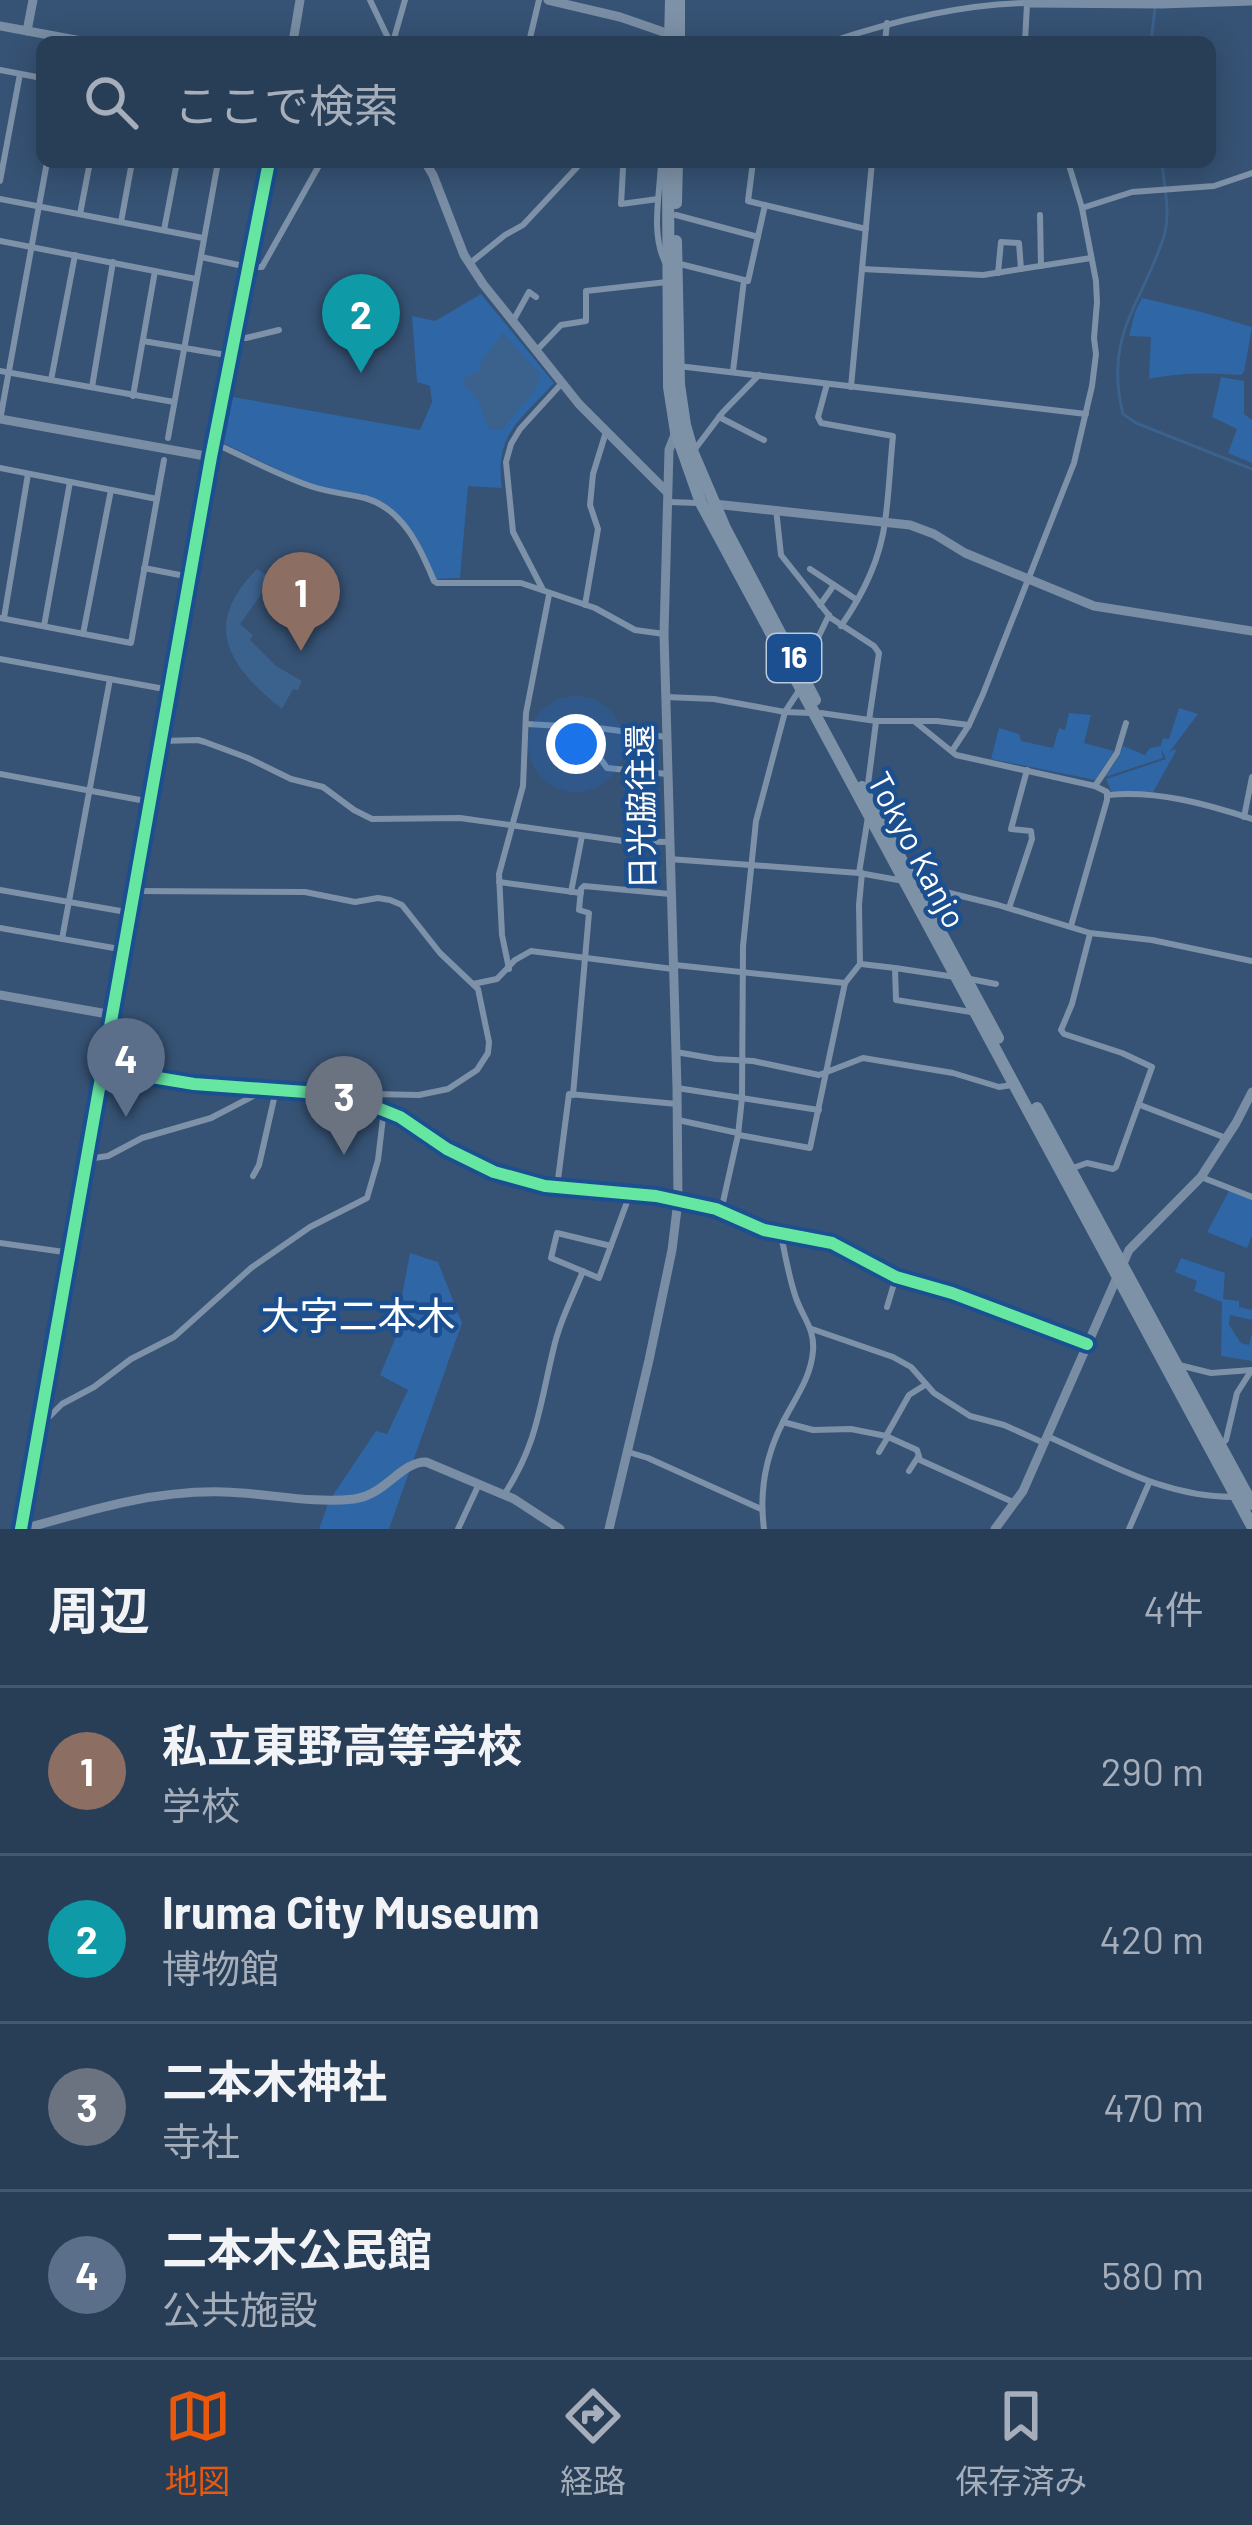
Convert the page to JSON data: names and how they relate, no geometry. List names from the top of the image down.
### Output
{
  "streets": {
    "highway": ["16", "Tokyo Kanjo"],
    "street": ["日光脇往還"]
  },
  "crossings": [
    ["日光脇往還", "Tokyo Kanjo"]
  ],
  "districts": ["大字二本木"],
  "page": {
    "search": "ここで検索",
    "pins": [
      "2",
      "1",
      "4",
      "3"
    ],
    "heading": ["周辺", "4件"],
    "list": [
      {
        "mark": "1",
        "name": "私立東野高等学校",
        "note": "学校",
        "value": "290 m"
      },
      {
        "mark": "2",
        "name": "Iruma City Museum",
        "note": "博物館",
        "value": "420 m"
      },
      {
        "mark": "3",
        "name": "二本木神社",
        "note": "寺社",
        "value": "470 m"
      },
      {
        "mark": "4",
        "name": "二本木公民館",
        "note": "公共施設",
        "value": "580 m"
      }
    ],
    "nav": ["地図", "経路", "保存済み"]
  }
}
